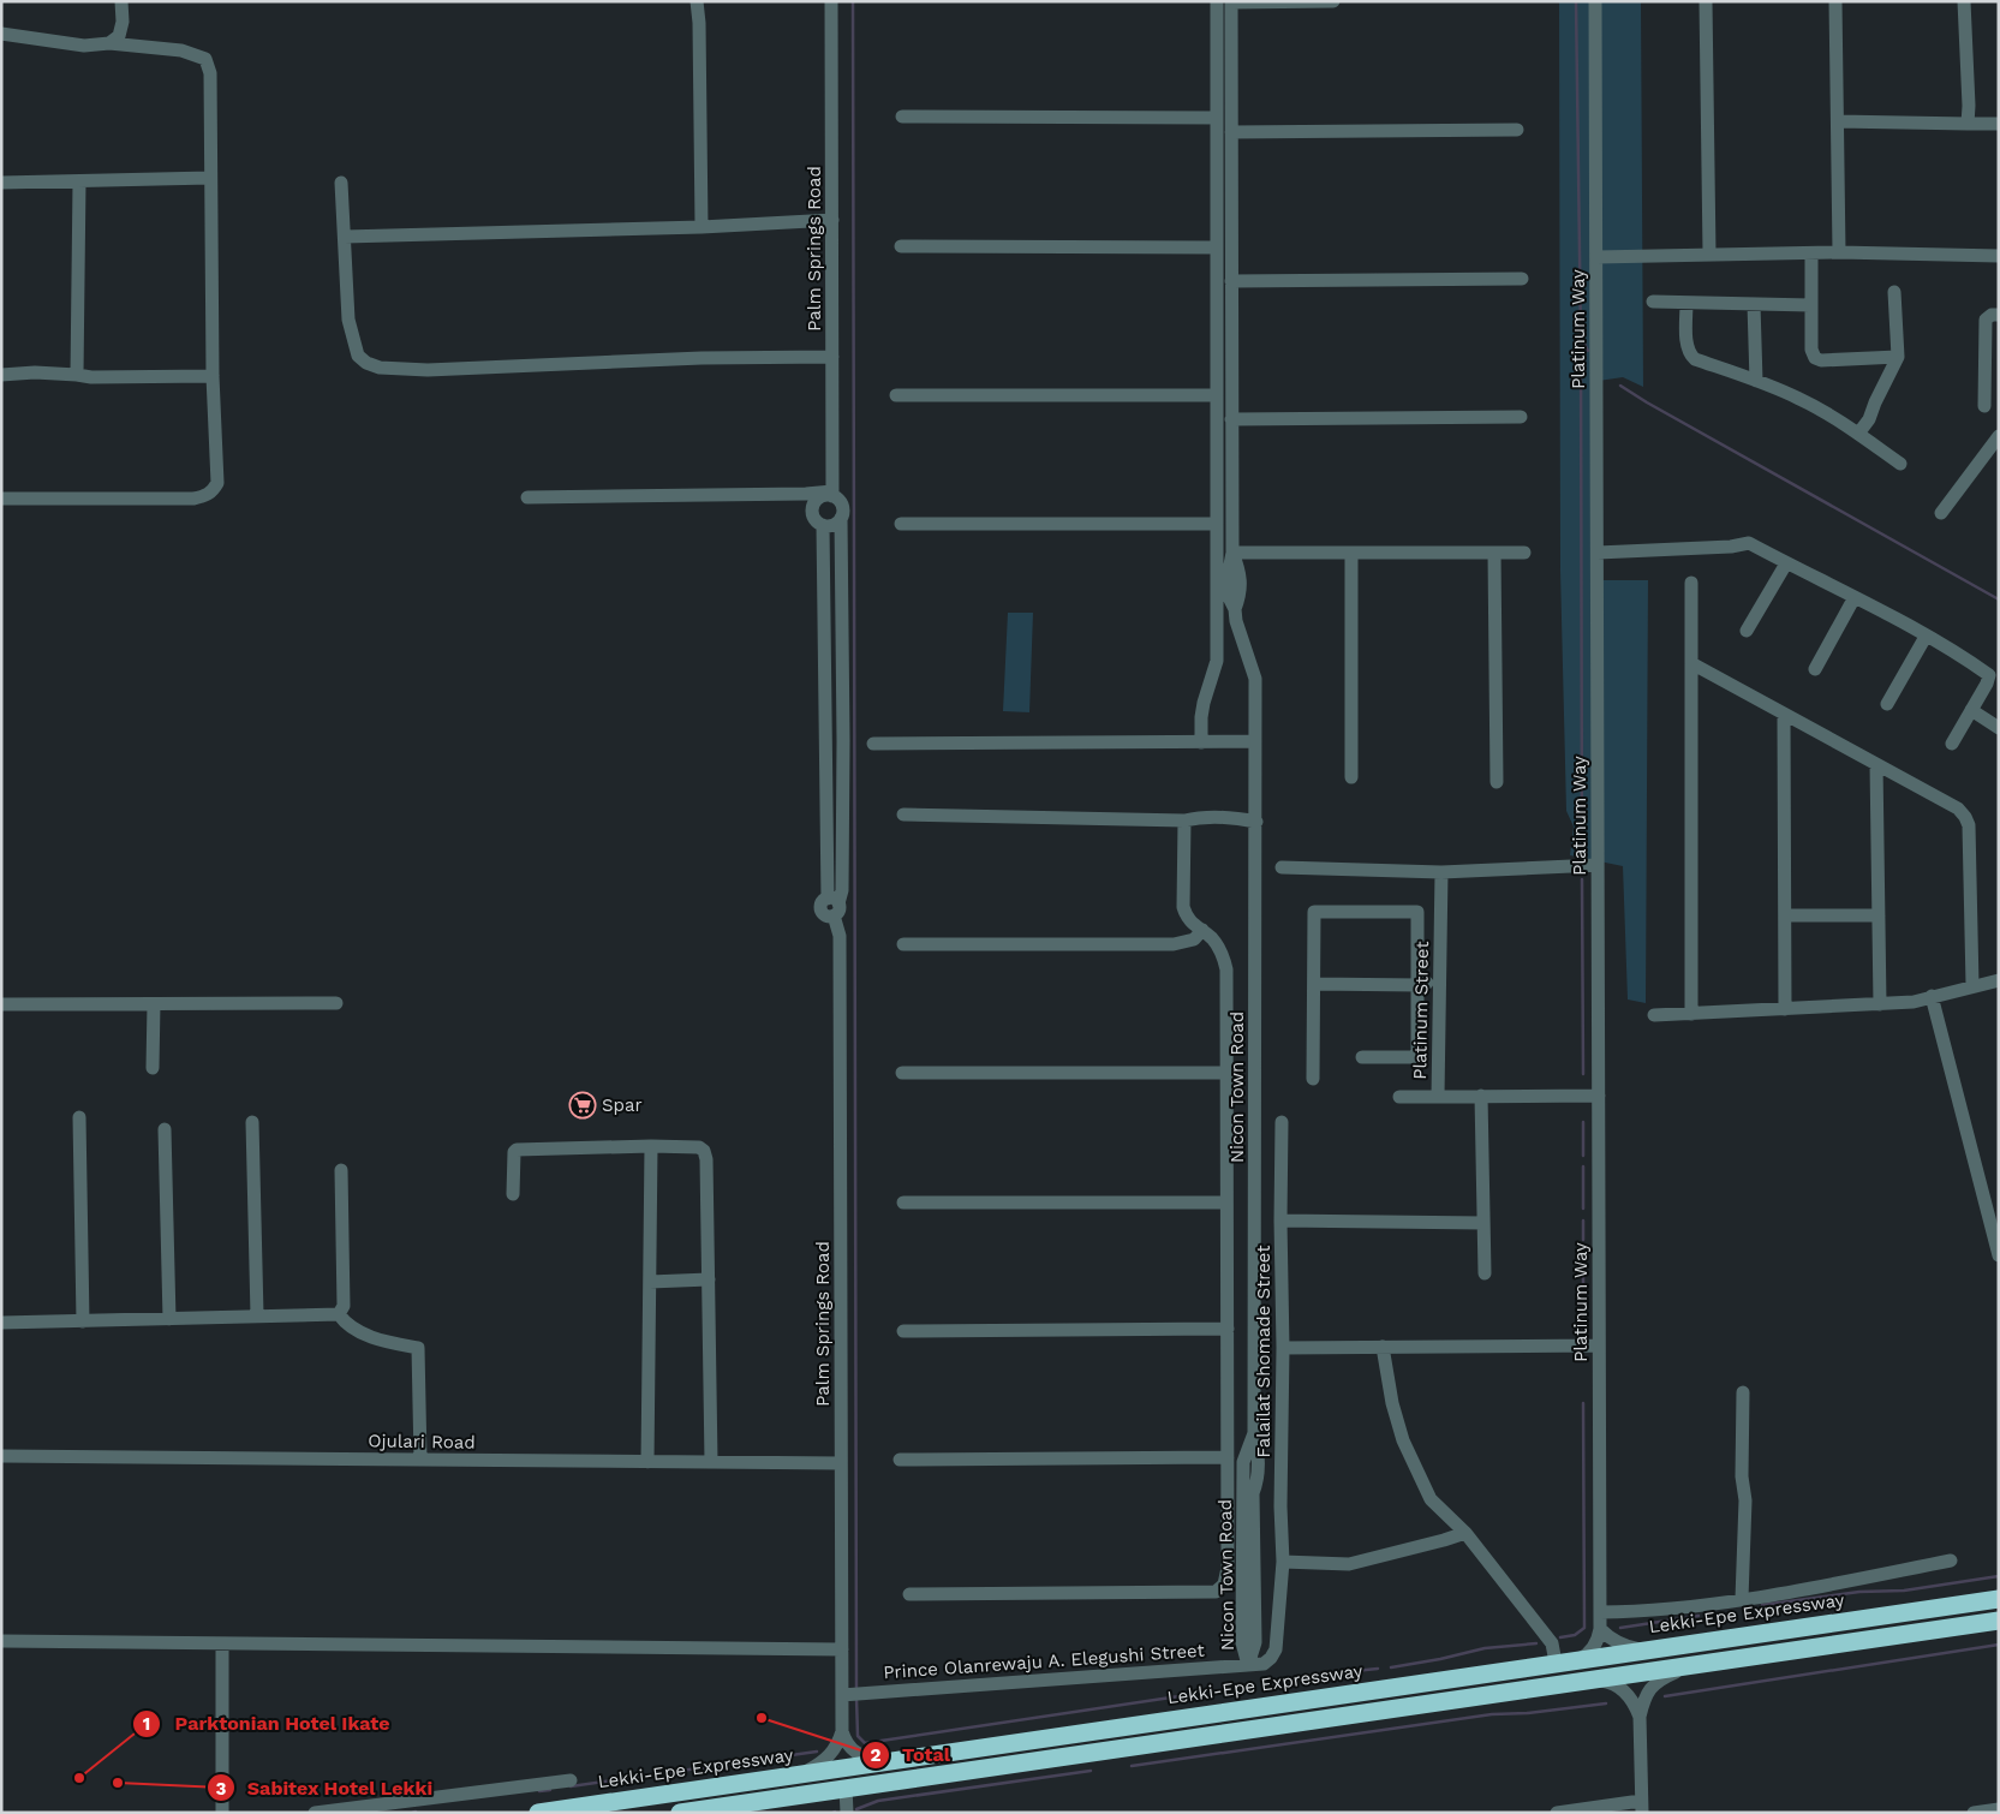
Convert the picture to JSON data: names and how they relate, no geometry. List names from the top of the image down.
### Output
{
  "streets": {
    "highway": ["Lekki-Epe Expressway"],
    "street": [
      "Palm Springs Road",
      "Platinum Way",
      "Platinum Street",
      "Nicon Town Road",
      "Falailat Shomade Street",
      "Ojulari Road",
      "Prince Olanrewaju A. Elegushi Street"
    ]
  },
  "crossings": [
    ["Palm Springs Road", "Ojulari Road"],
    ["Palm Springs Road", "Lekki-Epe Expressway"],
    ["Palm Springs Road", "Prince Olanrewaju A. Elegushi Street"],
    ["Platinum Way", "Platinum Street"],
    ["Platinum Way", "Lekki-Epe Expressway"],
    ["Nicon Town Road", "Falailat Shomade Street"],
    ["Nicon Town Road", "Prince Olanrewaju A. Elegushi Street"],
    ["Falailat Shomade Street", "Prince Olanrewaju A. Elegushi Street"]
  ],
  "places": {
    "supermarket": ["Spar"],
    "other": ["Total", "Parktonian Hotel Ikate", "Sabitex Hotel Lekki"]
  }
}
